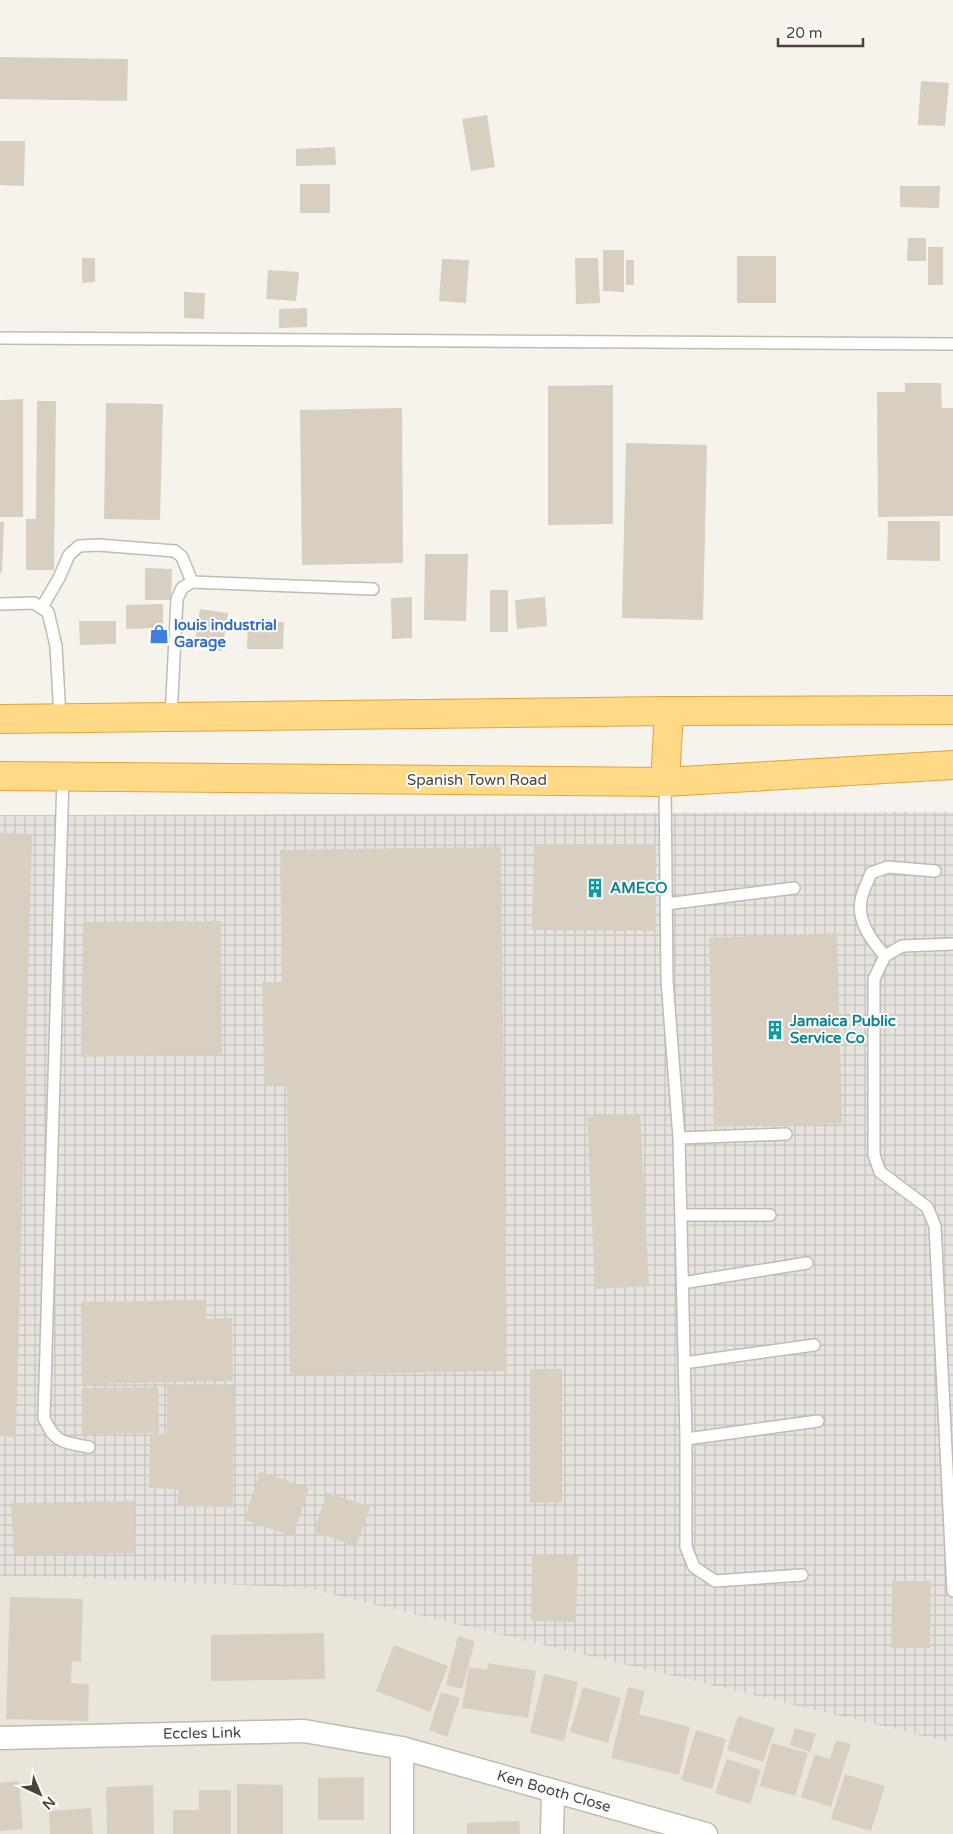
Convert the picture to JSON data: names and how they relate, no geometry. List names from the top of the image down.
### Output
{
  "streets": {
    "highway": ["Spanish Town Road"],
    "street": ["Eccles Link", "Ken Booth Close"]
  },
  "crossings": [
    ["Eccles Link", "Ken Booth Close"]
  ],
  "places": {
    "shop": ["louis industrial Garage"],
    "building": ["AMECO", "Jamaica Public Service Co"]
  },
  "scale_bar": "20 m",
  "north": "bottom right"
}
